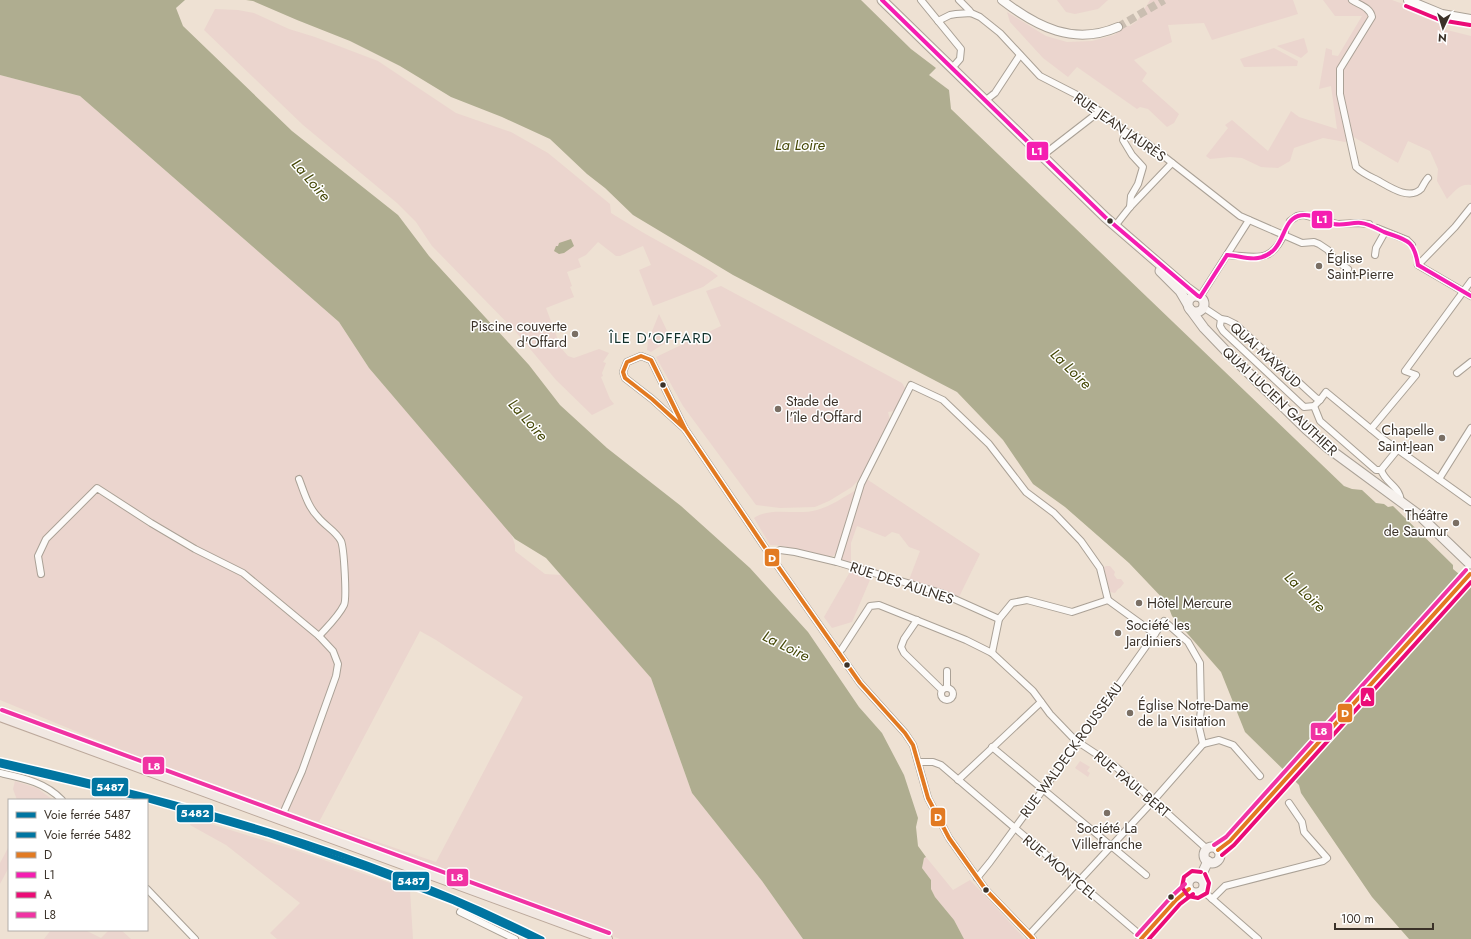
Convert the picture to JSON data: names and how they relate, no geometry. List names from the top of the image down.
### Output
{
  "streets": {
    "main road": ["QUAI LUCIEN GAUTHIER"],
    "street": [
      "RUE JEAN JAURÈS",
      "QUAI MAYAUD",
      "RUE DES AULNES",
      "RUE WALDECK-ROUSSEAU",
      "RUE PAUL BERT",
      "RUE MONTCEL"
    ]
  },
  "crossings": [
    ["QUAI MAYAUD", "QUAI LUCIEN GAUTHIER"],
    ["RUE WALDECK-ROUSSEAU", "RUE PAUL BERT"],
    ["RUE WALDECK-ROUSSEAU", "RUE MONTCEL"]
  ],
  "districts": ["ÎLE D'OFFARD"],
  "water": ["La Loire"],
  "places": [
    "Église Saint-Pierre",
    "Piscine couverte d'Offard",
    "Stade de l'île d'Offard",
    "Chapelle Saint-Jean",
    "Théâtre de Saumur",
    "Hôtel Mercure",
    "Société les Jardiniers",
    "Église Notre-Dame de la Visitation",
    "Société La Villefranche"
  ],
  "lines": [
    "transit line L1",
    "transit line A",
    "transit line D",
    "transit line L8",
    "rail line 5487",
    "rail line 5482"
  ],
  "legend": [
    "Voie ferrée 5487",
    "Voie ferrée 5482",
    "D",
    "L1",
    "A",
    "L8"
  ],
  "scale_bar": "100 m",
  "north": "bottom"
}
